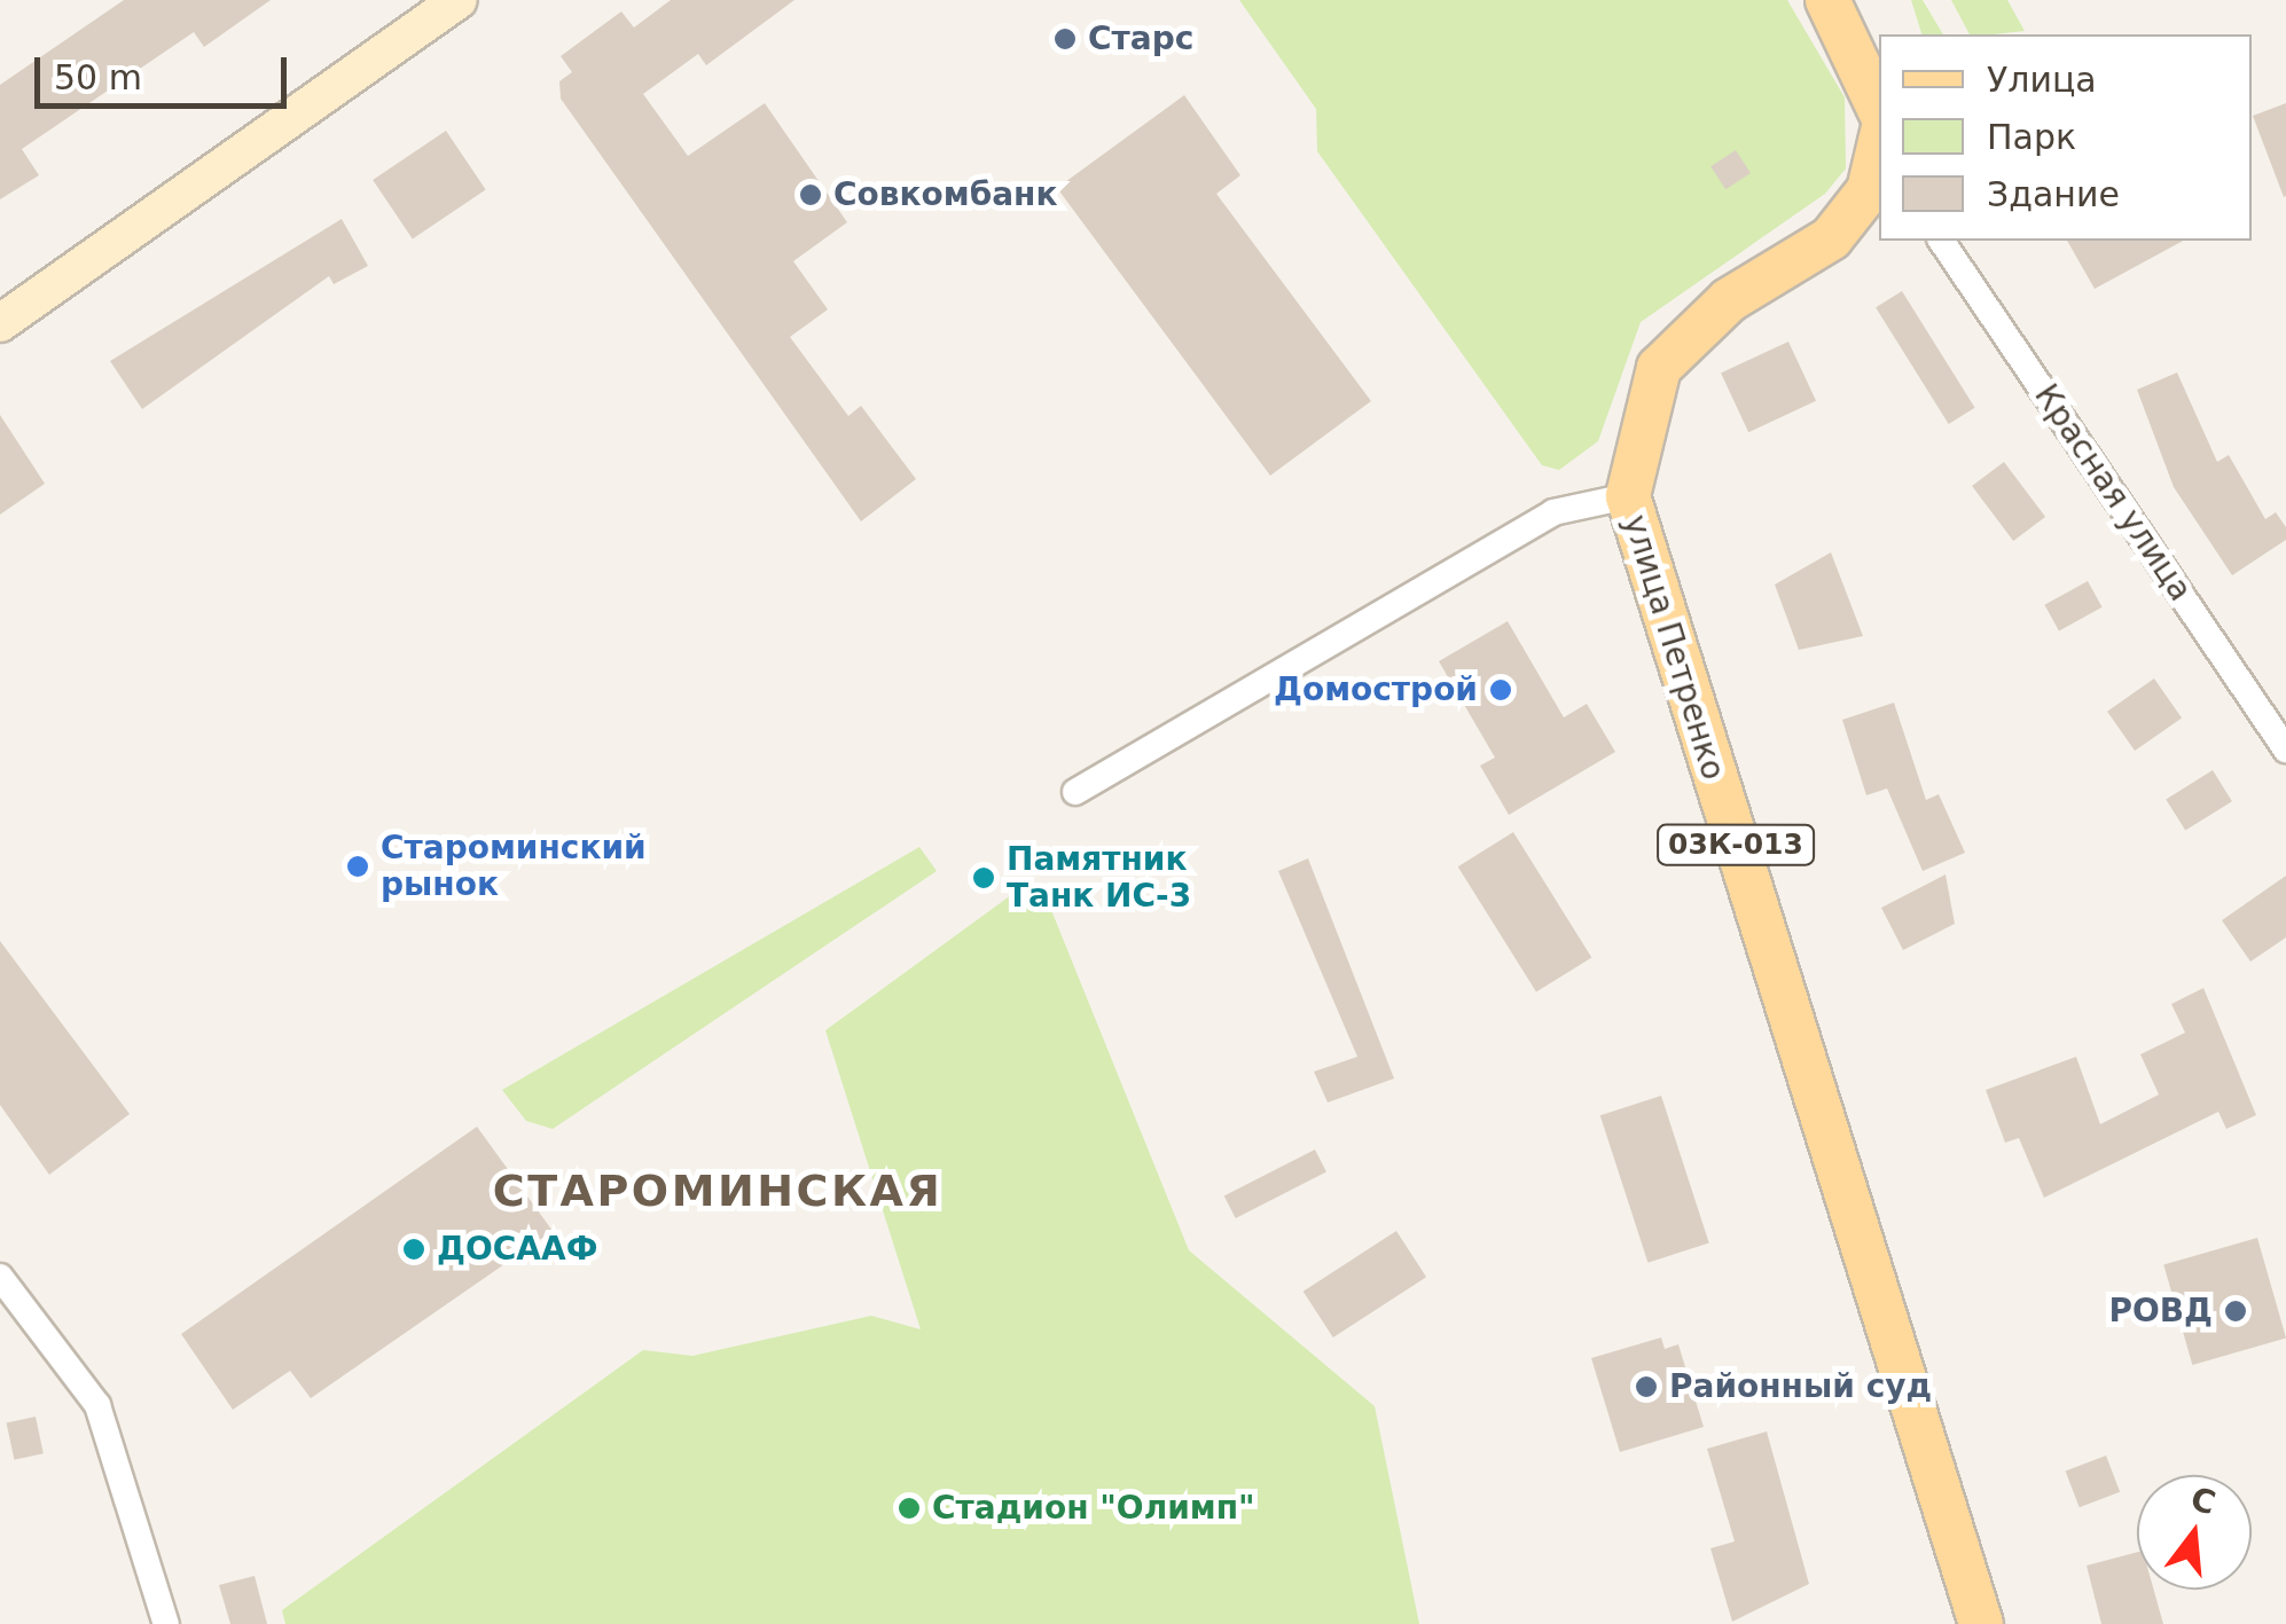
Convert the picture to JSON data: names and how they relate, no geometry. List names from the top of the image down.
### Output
{
  "streets": {
    "main road": ["улица Петренко", "03К-013"],
    "street": ["Красная улица"]
  },
  "districts": ["СТАРОМИНСКАЯ"],
  "places": [
    "Старс",
    "Совкомбанк",
    "Домострой",
    "Староминский рынок",
    "Памятник Танк ИС-3",
    "ДОСААФ",
    "РОВД",
    "Районный суд",
    "Стадион \"Олимп\""
  ],
  "legend": ["Улица", "Парк", "Здание"],
  "scale_bar": "50 m",
  "north": "top"
}
